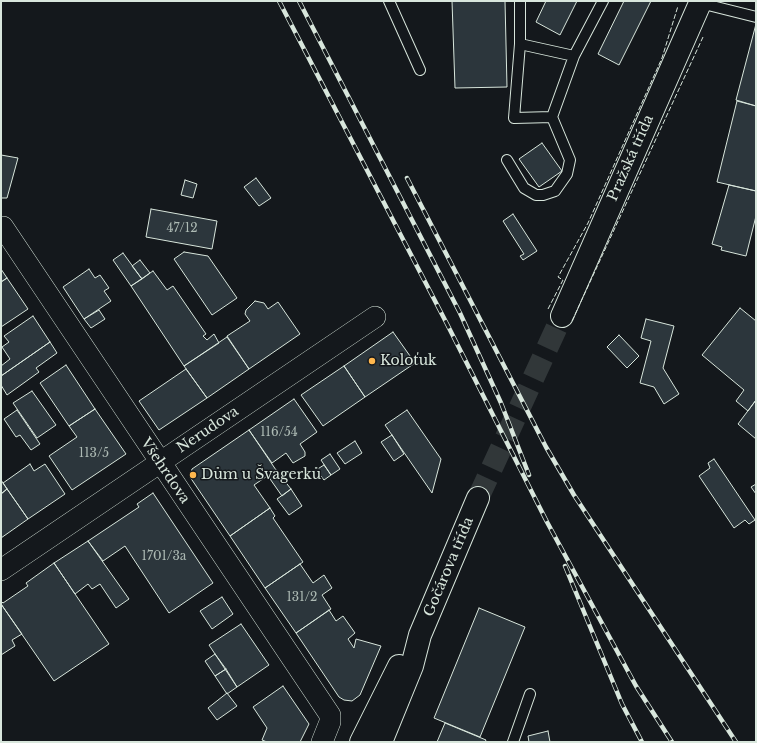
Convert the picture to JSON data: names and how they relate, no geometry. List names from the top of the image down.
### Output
{
  "streets": {
    "street": [
      "Pražská třída",
      "Nerudova",
      "Všehrdova",
      "Gočárova třída"
    ]
  },
  "crossings": [
    ["Nerudova", "Všehrdova"]
  ],
  "places": ["Koloťuk", "Dům u Švagerků"],
  "house_numbers": [
    "47/12",
    "116/54",
    "113/5",
    "1701/3a",
    "131/2"
  ]
}
